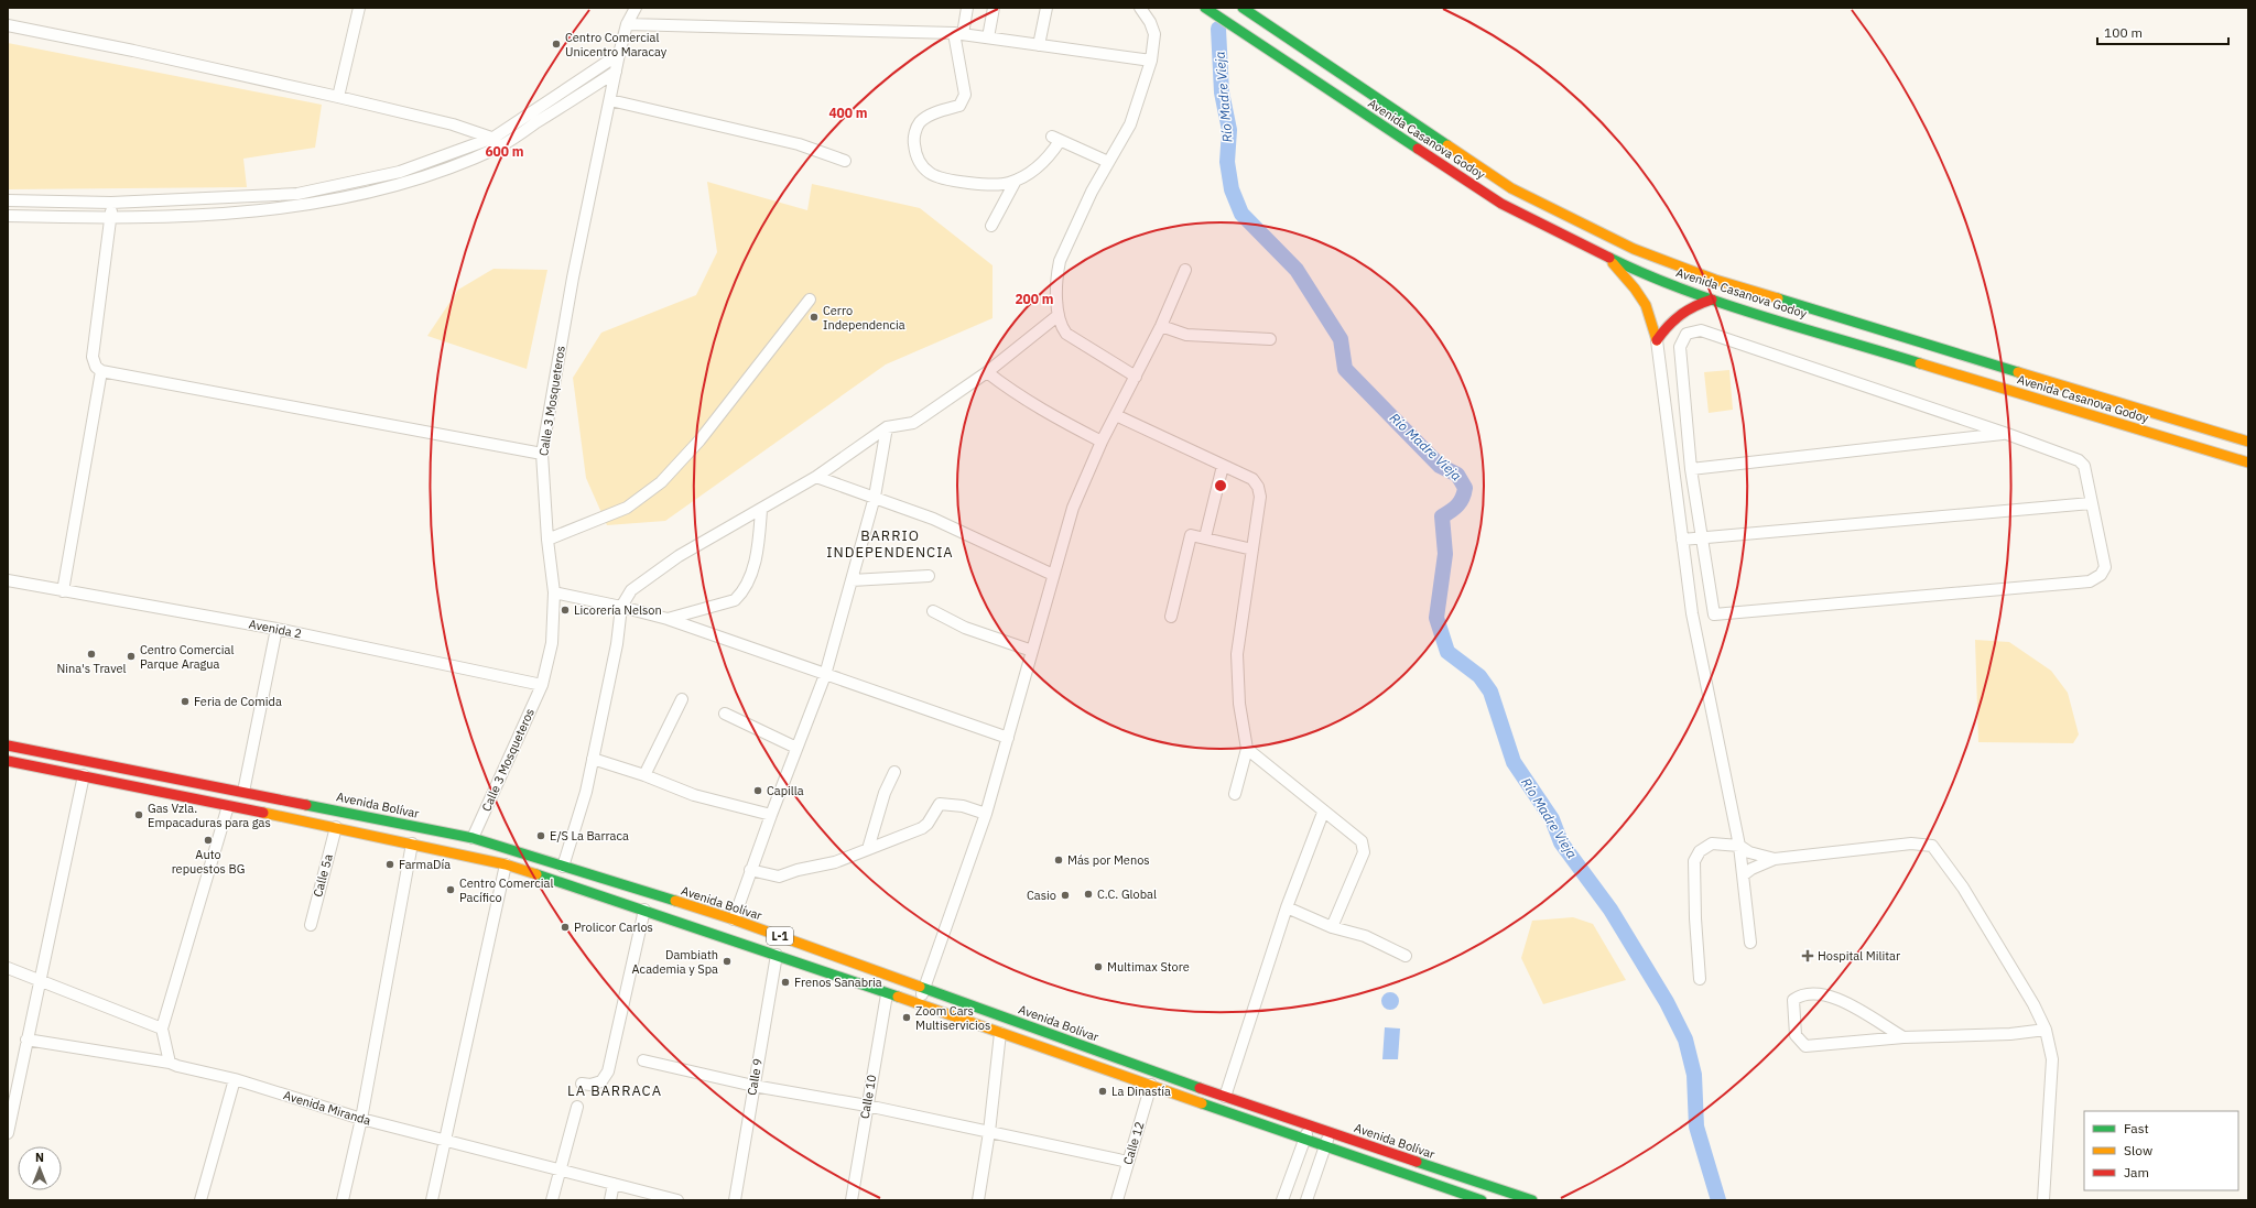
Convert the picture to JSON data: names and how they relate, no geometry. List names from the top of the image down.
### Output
{
  "streets": {
    "main road": ["Avenida Casanova Godoy", "Avenida Bolívar", "L-1"],
    "street": [
      "Calle 3 Mosqueteros",
      "Avenida 2",
      "Calle 5a",
      "Calle 9",
      "Calle 10",
      "Avenida Miranda",
      "Calle 12"
    ]
  },
  "crossings": [
    ["Calle 3 Mosqueteros", "Avenida 2"],
    ["Calle 3 Mosqueteros", "Avenida Bolívar"],
    ["Calle 5a", "L-1"],
    ["L-1", "Calle 9"],
    ["L-1", "Calle 10"],
    ["L-1", "Calle 12"]
  ],
  "districts": ["BARRIO INDEPENDENCIA", "LA BARRACA"],
  "water": ["Río Madre Vieja"],
  "places": {
    "other": [
      "Centro Comercial Unicentro Maracay",
      "Cerro Independencia",
      "Licorería Nelson",
      "Nina's Travel",
      "Centro Comercial Parque Aragua",
      "Feria de Comida",
      "Capilla",
      "Gas Vzla. Empacaduras para gas",
      "E/S La Barraca",
      "Auto repuestos BG",
      "Más por Menos",
      "FarmaDía",
      "Centro Comercial Pacífico",
      "C.C. Global",
      "Casio",
      "Prolicor Carlos",
      "Dambiath Academia y Spa",
      "Multimax Store",
      "Frenos Sanabria",
      "Zoom Cars Multiservicios",
      "La Dinastía"
    ],
    "health": ["Hospital Militar"]
  },
  "legend": ["Fast", "Slow", "Jam"],
  "scale_bar": "100 m",
  "north": "top",
  "rings": ["400 m", "600 m", "200 m"]
}
